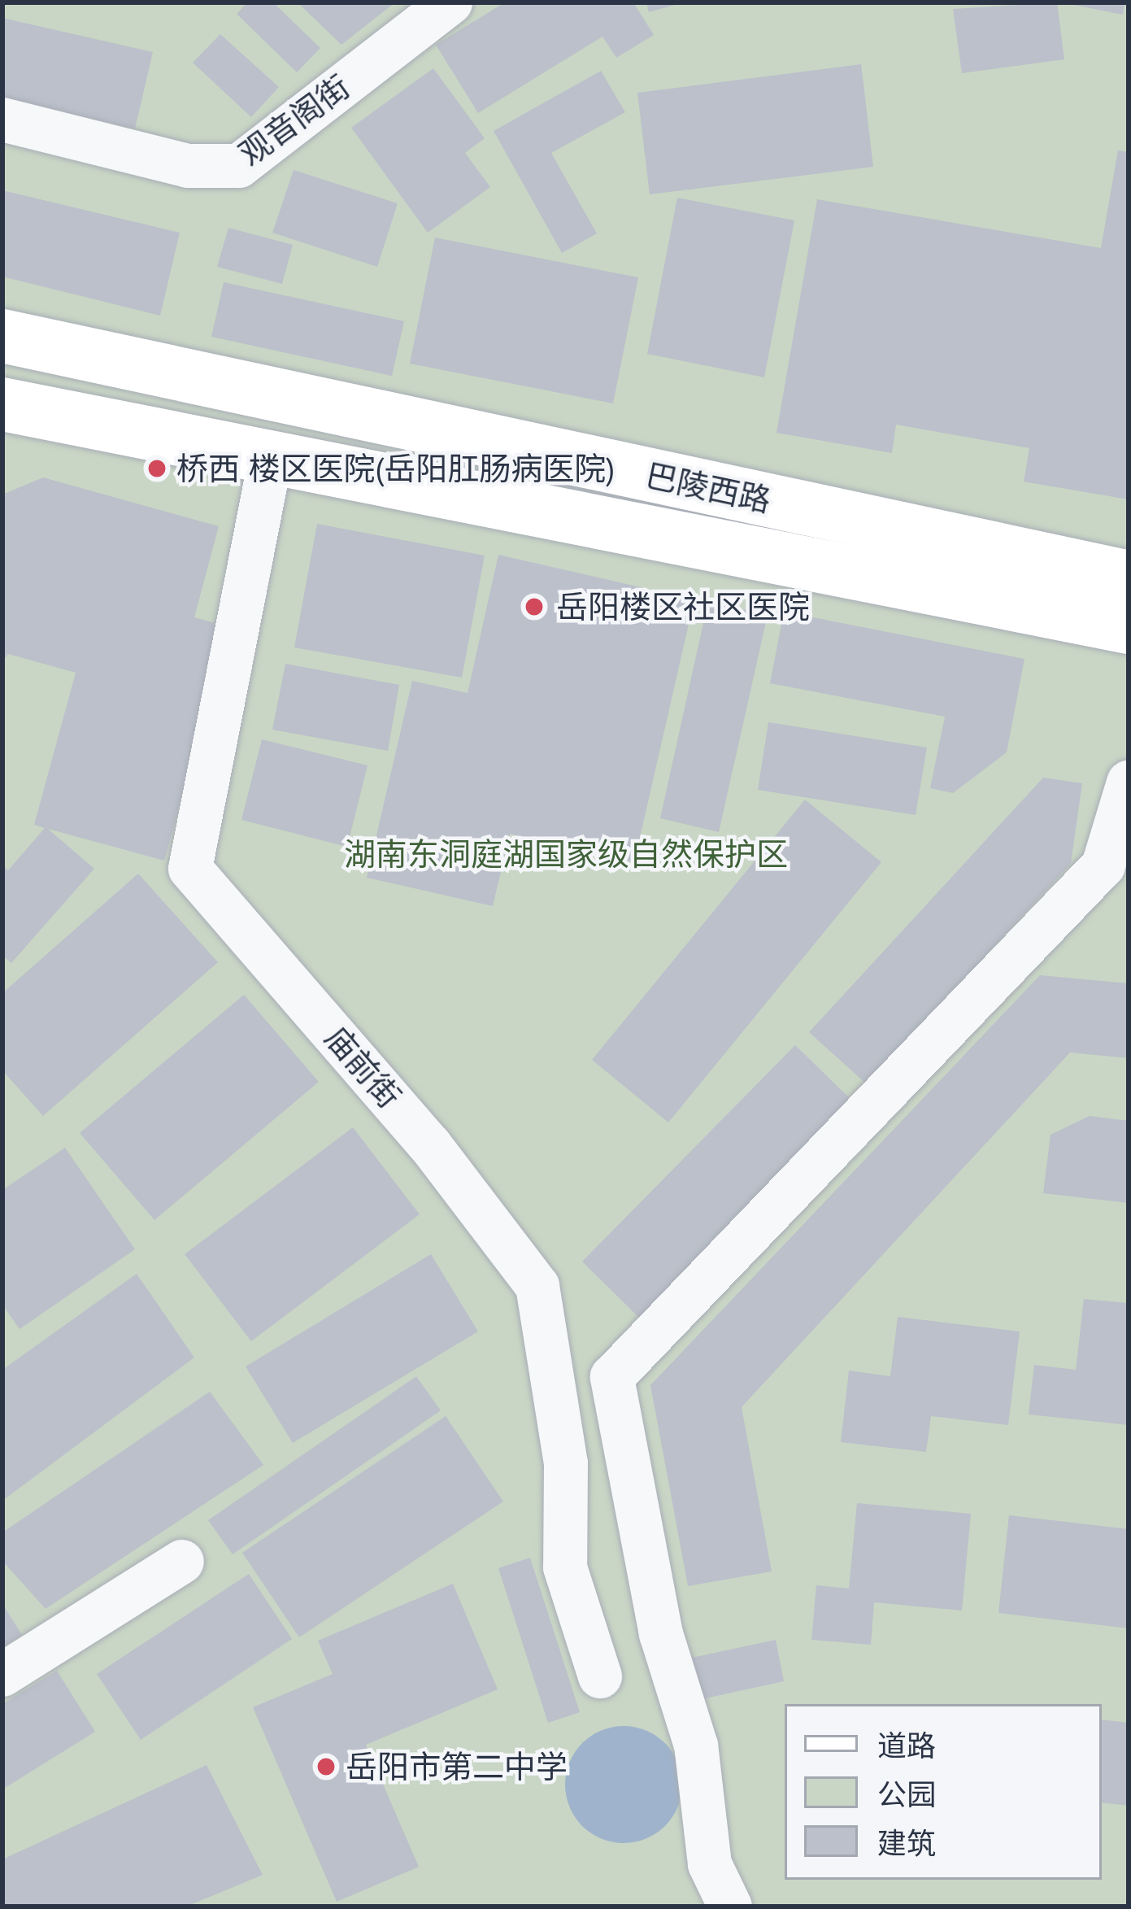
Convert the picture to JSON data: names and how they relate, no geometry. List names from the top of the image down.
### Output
{
  "streets": {
    "main road": ["巴陵西路"],
    "street": ["观音阁街", "庙前街"]
  },
  "crossings": [
    ["巴陵西路", "庙前街"]
  ],
  "parks": ["湖南东洞庭湖国家级自然保护区"],
  "places": ["桥西 楼区医院(岳阳肛肠病医院)", "岳阳楼区社区医院", "岳阳市第二中学"],
  "legend": ["道路", "公园", "建筑"]
}
